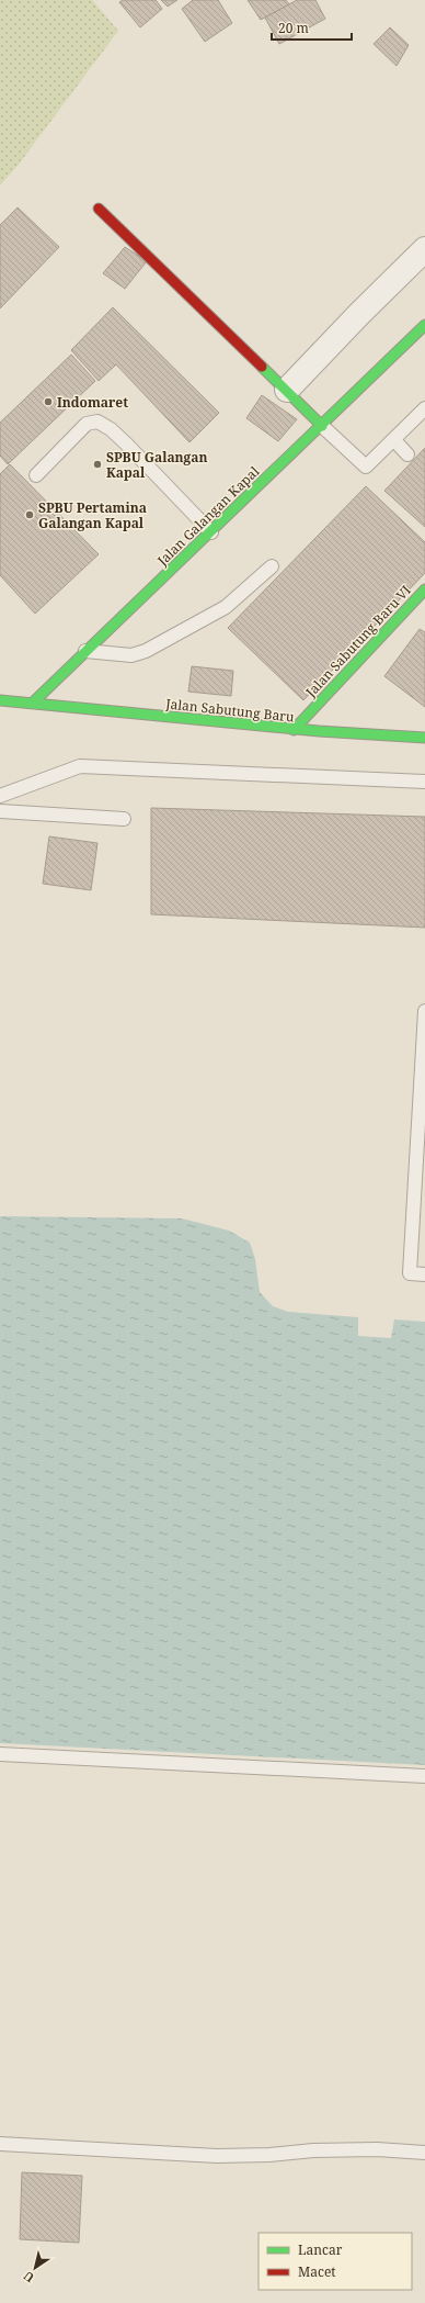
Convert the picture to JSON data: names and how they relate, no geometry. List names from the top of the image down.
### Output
{
  "streets": {
    "street": ["Jalan Galangan Kapal", "Jalan Sabutung Baru VI", "Jalan Sabutung Baru"]
  },
  "crossings": [
    ["Jalan Galangan Kapal", "Jalan Sabutung Baru"],
    ["Jalan Sabutung Baru VI", "Jalan Sabutung Baru"]
  ],
  "places": ["Indomaret", "SPBU Galangan Kapal", "SPBU Pertamina Galangan Kapal"],
  "legend": ["Lancar", "Macet"],
  "scale_bar": "20 m",
  "north": "bottom left"
}
